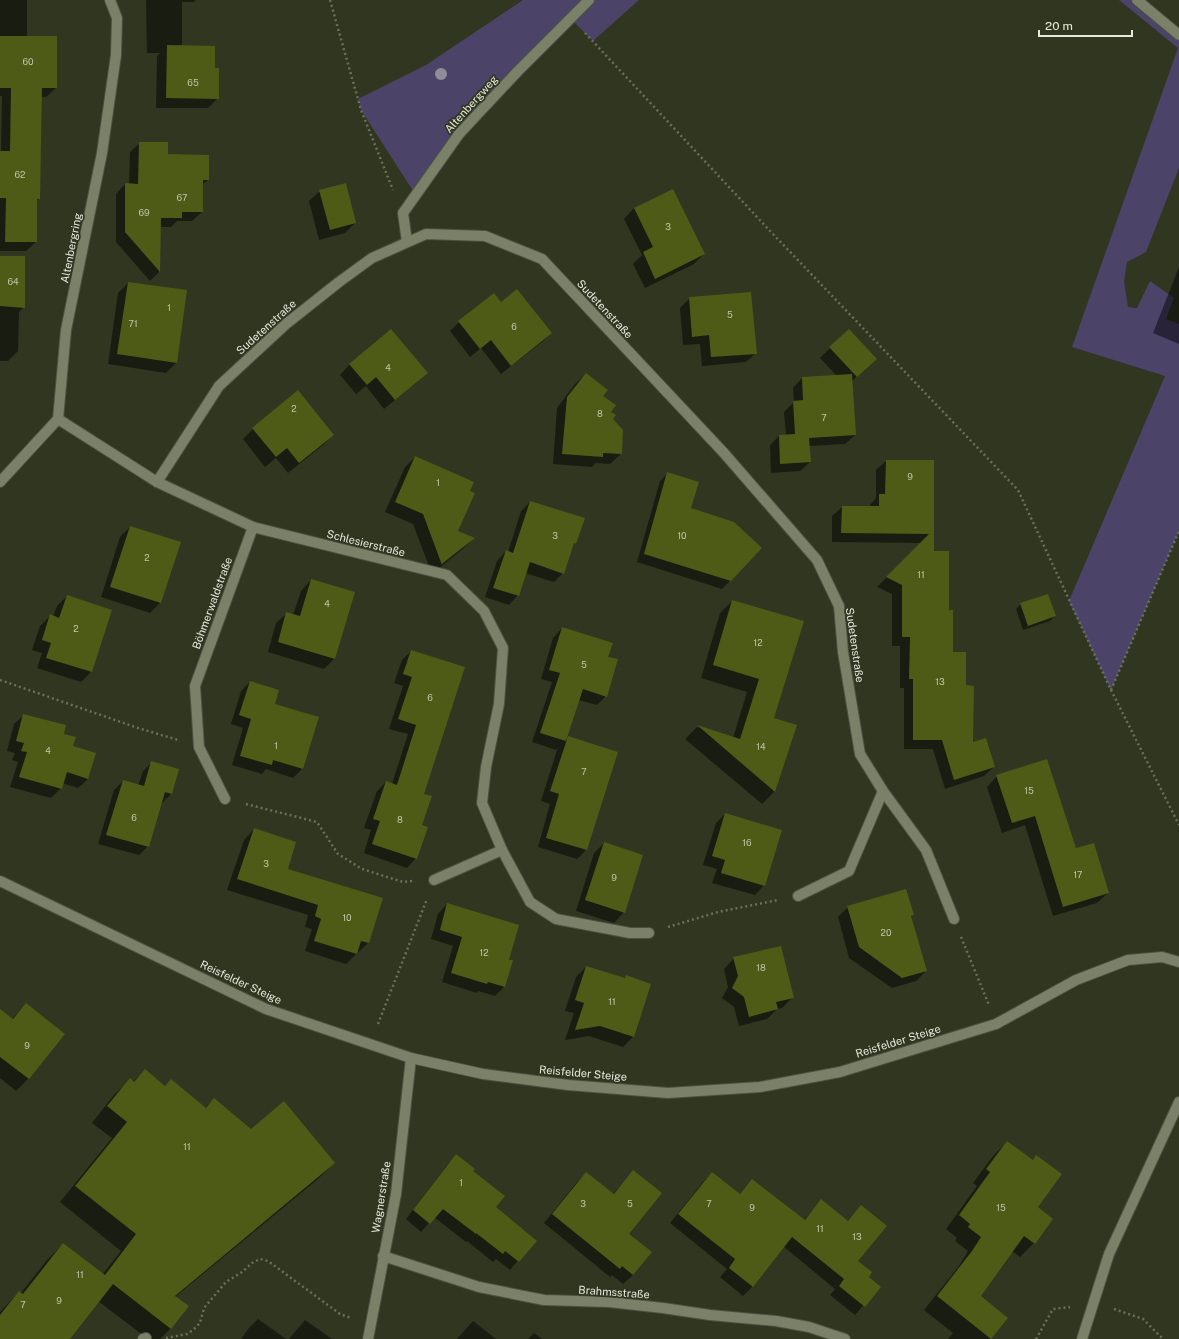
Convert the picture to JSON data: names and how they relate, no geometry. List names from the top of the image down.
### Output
{
  "streets": {
    "street": [
      "Altenbergweg",
      "Altenbergring",
      "Sudetenstraße",
      "Schlesierstraße",
      "Böhmerwaldstraße",
      "Reisfelder Steige",
      "Wagnerstraße",
      "Brahmsstraße"
    ]
  },
  "crossings": [
    ["Altenbergring", "Schlesierstraße"],
    ["Sudetenstraße", "Schlesierstraße"],
    ["Schlesierstraße", "Böhmerwaldstraße"],
    ["Reisfelder Steige", "Wagnerstraße"],
    ["Wagnerstraße", "Brahmsstraße"]
  ],
  "house_numbers": [
    "60",
    "65",
    "62",
    "67",
    "69",
    "3",
    "64",
    "1",
    "5",
    "71",
    "6",
    "4",
    "2",
    "8",
    "7",
    "9",
    "1",
    "3",
    "10",
    "2",
    "11",
    "4",
    "2",
    "12",
    "5",
    "13",
    "6",
    "1",
    "14",
    "4",
    "7",
    "15",
    "6",
    "8",
    "16",
    "3",
    "17",
    "9",
    "10",
    "20",
    "12",
    "18",
    "11",
    "9",
    "11",
    "1",
    "3",
    "5",
    "7",
    "9",
    "15",
    "11",
    "13",
    "11",
    "9",
    "7"
  ],
  "scale_bar": "20 m"
}
